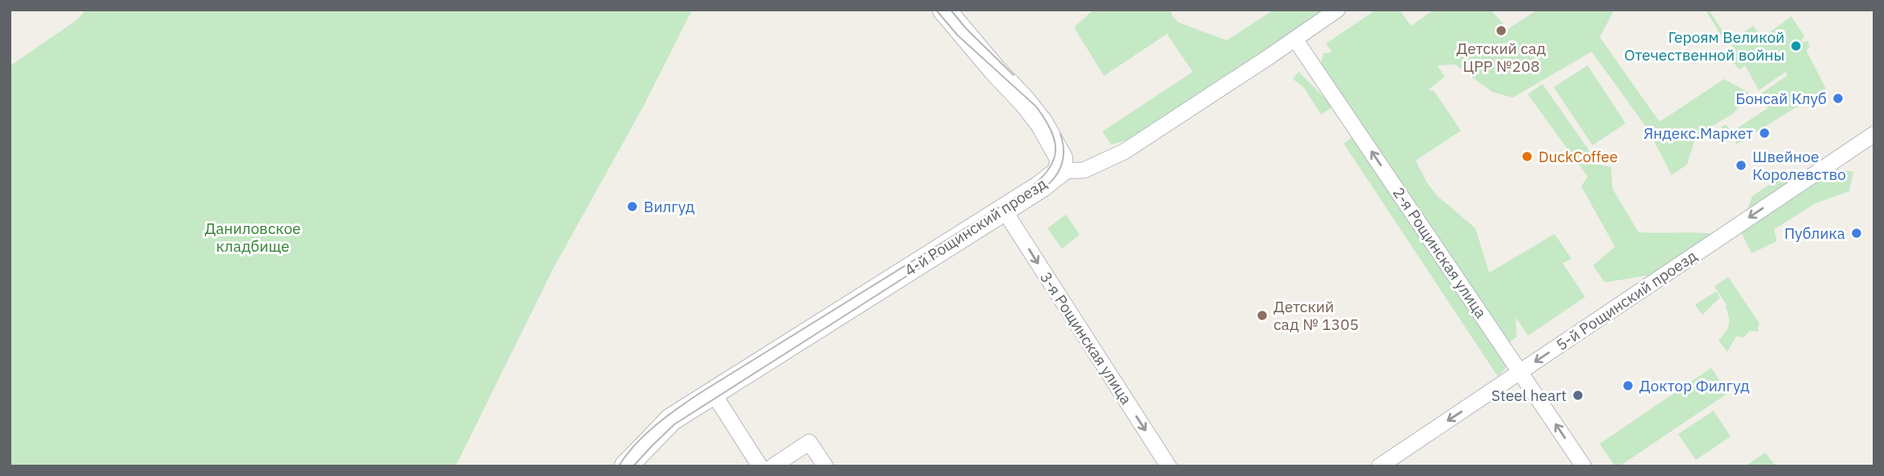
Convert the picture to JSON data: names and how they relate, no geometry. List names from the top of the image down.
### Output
{
  "streets": {
    "street": [
      "4-й Рощинский проезд",
      "2-я Рощинская улица",
      "5-й Рощинский проезд",
      "3-я Рощинская улица"
    ]
  },
  "crossings": [
    ["4-й Рощинский проезд", "2-я Рощинская улица"],
    ["4-й Рощинский проезд", "3-я Рощинская улица"],
    ["2-я Рощинская улица", "5-й Рощинский проезд"]
  ],
  "one_way": ["2-я Рощинская улица", "5-й Рощинский проезд", "3-я Рощинская улица"],
  "parks": ["Даниловское кладбище"],
  "places": [
    "Детский сад ЦРР №208",
    "Героям Великой Отечественной войны",
    "Бонсай Клуб",
    "Яндекс.Маркет",
    "DuckCoffee",
    "Швейное Королевство",
    "Вилгуд",
    "Публика",
    "Детский сад № 1305",
    "Доктор Филгуд",
    "Steel heart"
  ]
}
